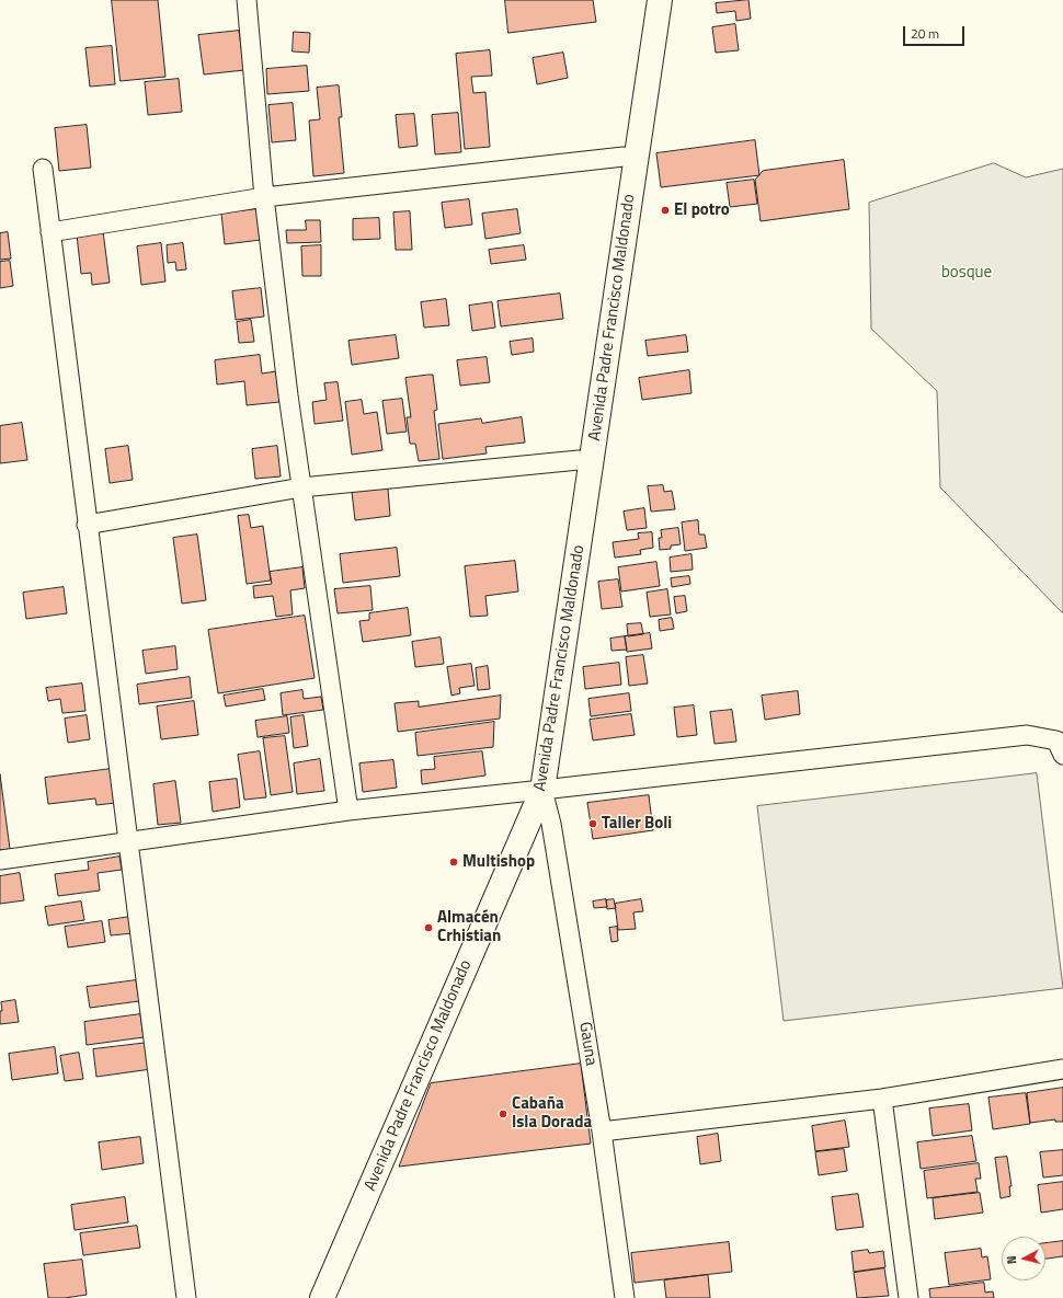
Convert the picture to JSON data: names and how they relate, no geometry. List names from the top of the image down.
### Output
{
  "streets": {
    "main road": ["Avenida Padre Francisco Maldonado"],
    "street": ["Gauna"]
  },
  "crossings": [
    ["Avenida Padre Francisco Maldonado", "Gauna"]
  ],
  "parks": ["bosque"],
  "places": [
    "El potro",
    "Taller Boli",
    "Multishop",
    "Almacén Crhistian",
    "Cabaña Isla Dorada"
  ],
  "scale_bar": "20 m",
  "north": "left"
}
